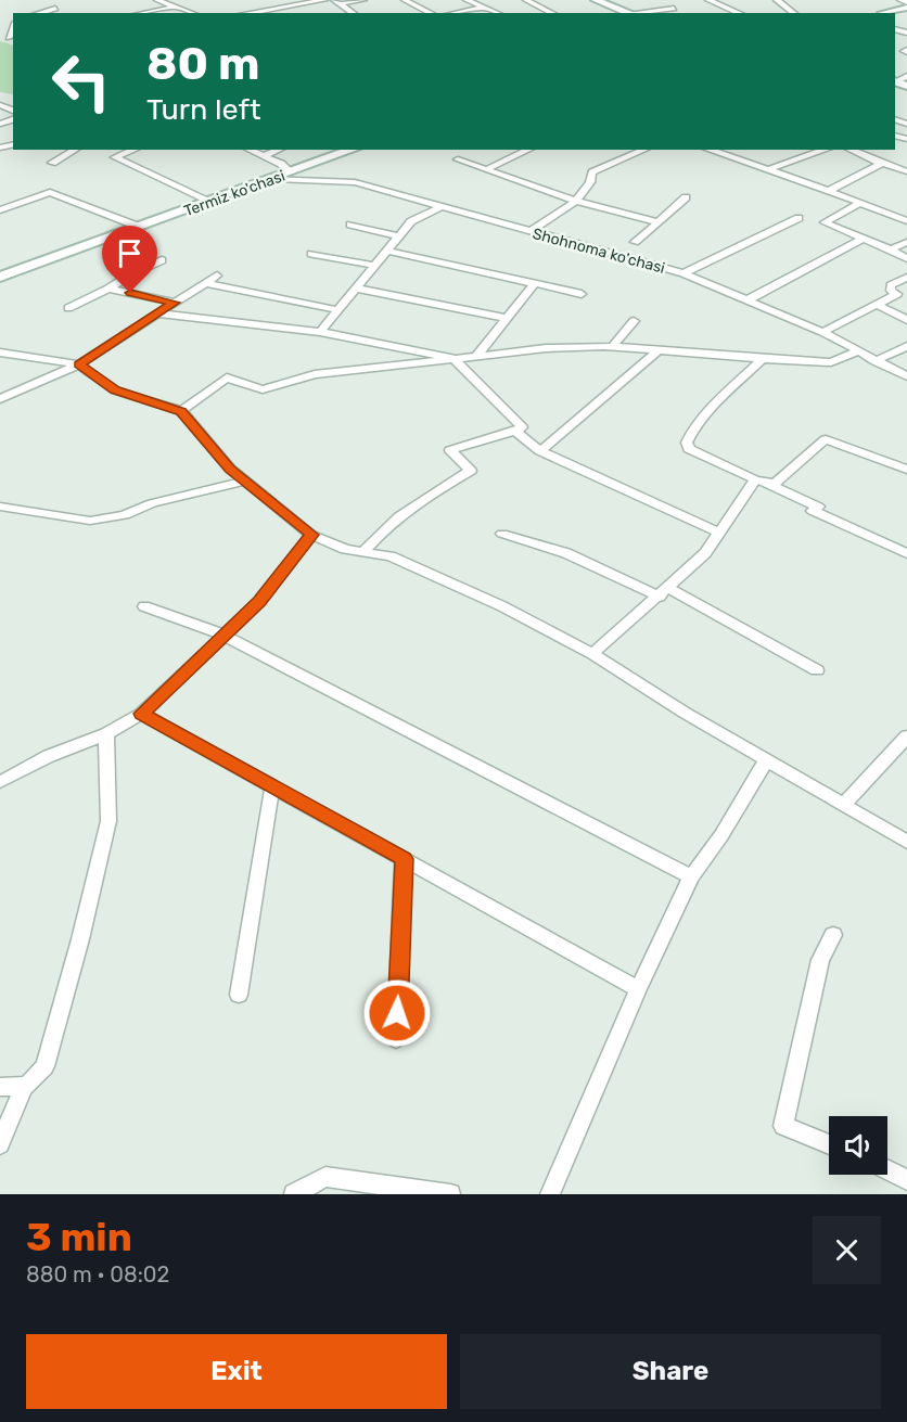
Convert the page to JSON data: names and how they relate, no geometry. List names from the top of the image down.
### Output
{
  "streets": {
    "main road": ["Termiz ko'chasi"],
    "street": ["Shohnoma ko'chasi"]
  },
  "crossings": [
    ["Termiz ko'chasi", "Shohnoma ko'chasi"]
  ],
  "page": {
    "turn": ["80 m", "Turn left"],
    "heading": ["3 min", "880 m · 08:02"],
    "buttons": ["Exit", "Share"]
  }
}
